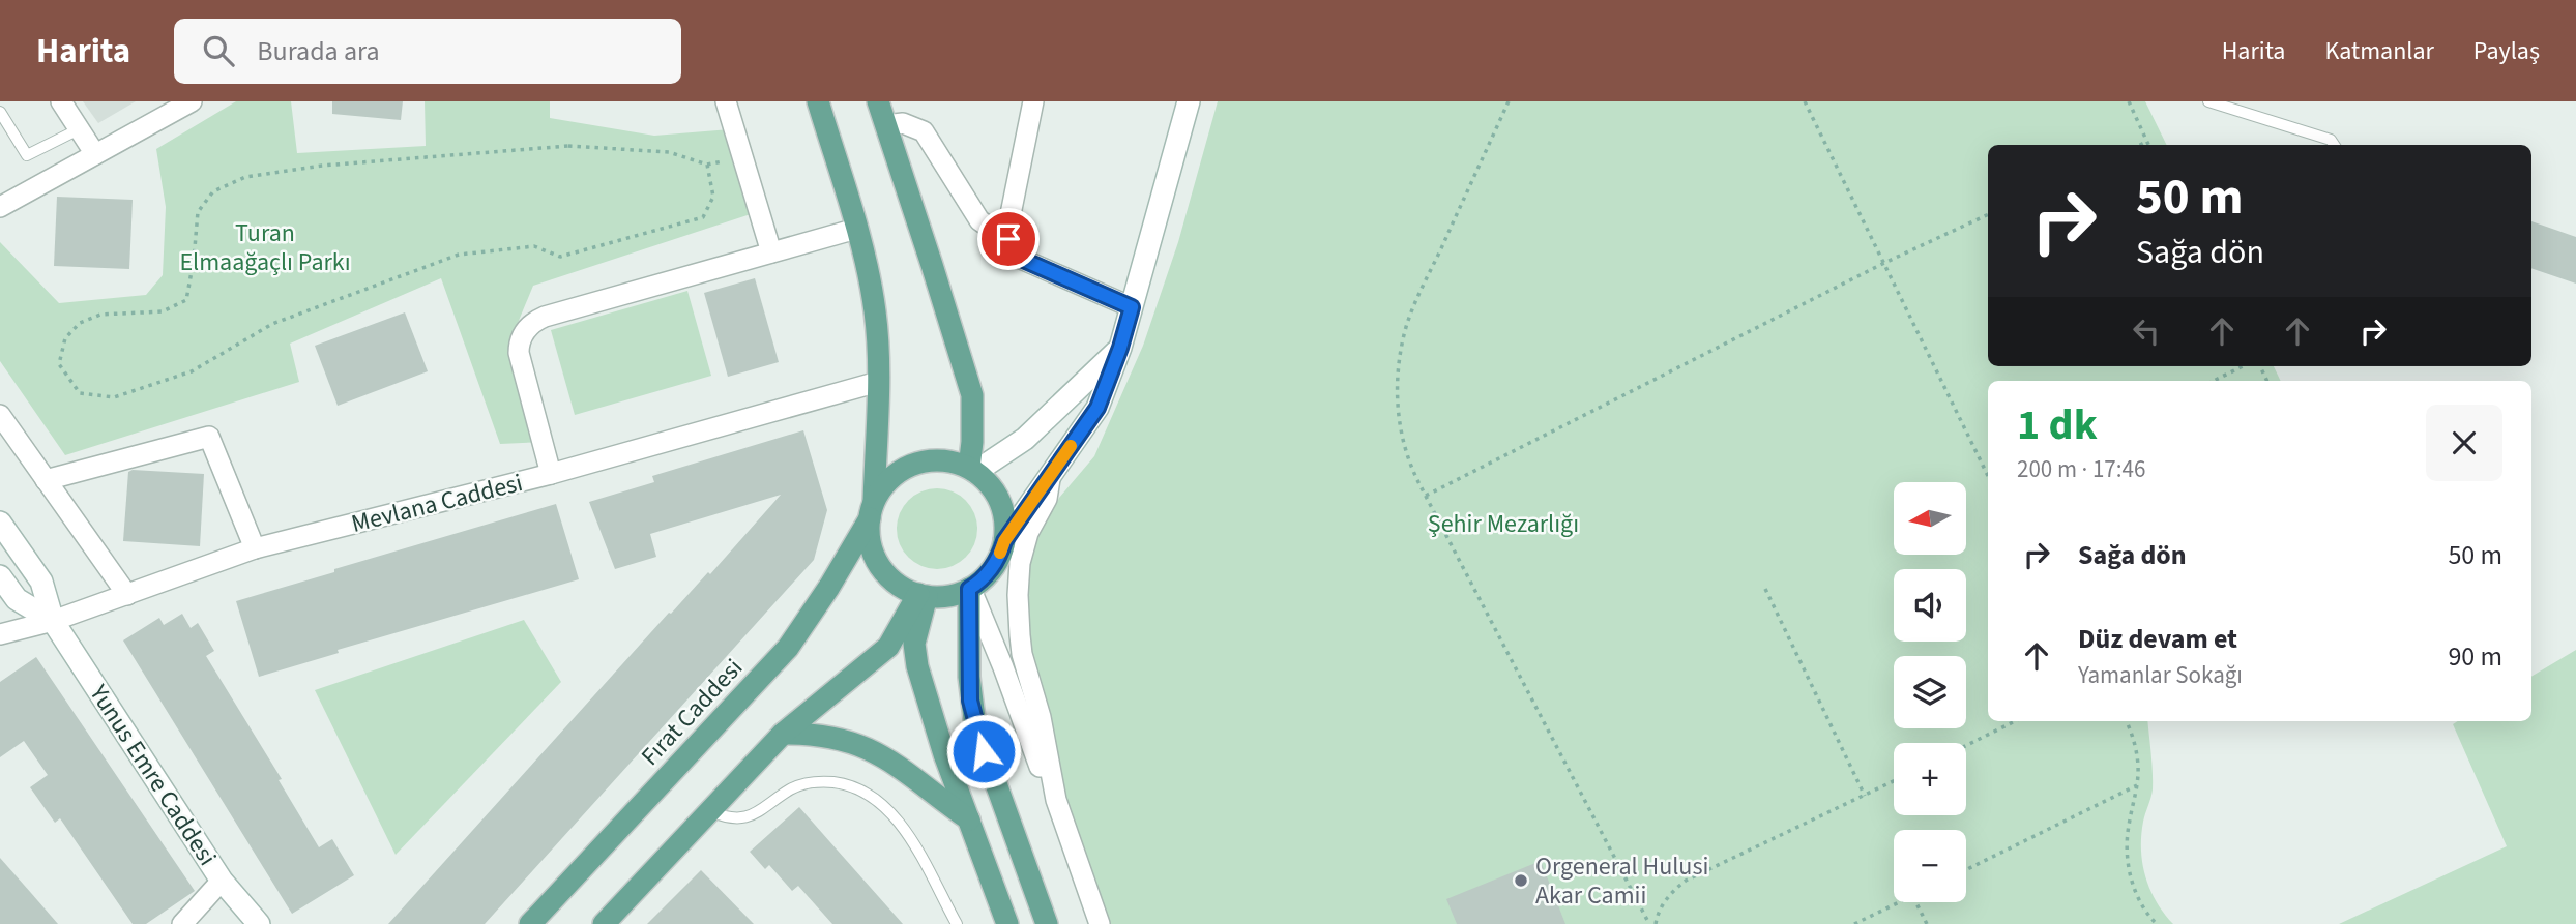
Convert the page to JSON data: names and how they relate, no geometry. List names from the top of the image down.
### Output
{
  "streets": {
    "main road": ["Fırat Caddesi"],
    "street": ["Mevlana Caddesi", "Yunus Emre Caddesi"]
  },
  "crossings": [
    ["Mevlana Caddesi", "Yunus Emre Caddesi"]
  ],
  "parks": ["Turan Elmaağaçlı Parkı", "Şehir Mezarlığı"],
  "places": ["Orgeneral Hulusi Akar Camii"],
  "north": "left",
  "page": {
    "header": "Harita",
    "search": "Burada ara",
    "nav": ["Harita", "Katmanlar", "Paylaş"],
    "turn": ["50 m", "Sağa dön"],
    "heading": ["1 dk", "200 m · 17:46"],
    "map_buttons": ["+", "−"],
    "list": [
      {
        "name": "Sağa dön",
        "value": "50 m"
      },
      {
        "name": "Düz devam et",
        "note": "Yamanlar Sokağı",
        "value": "90 m"
      }
    ]
  }
}
